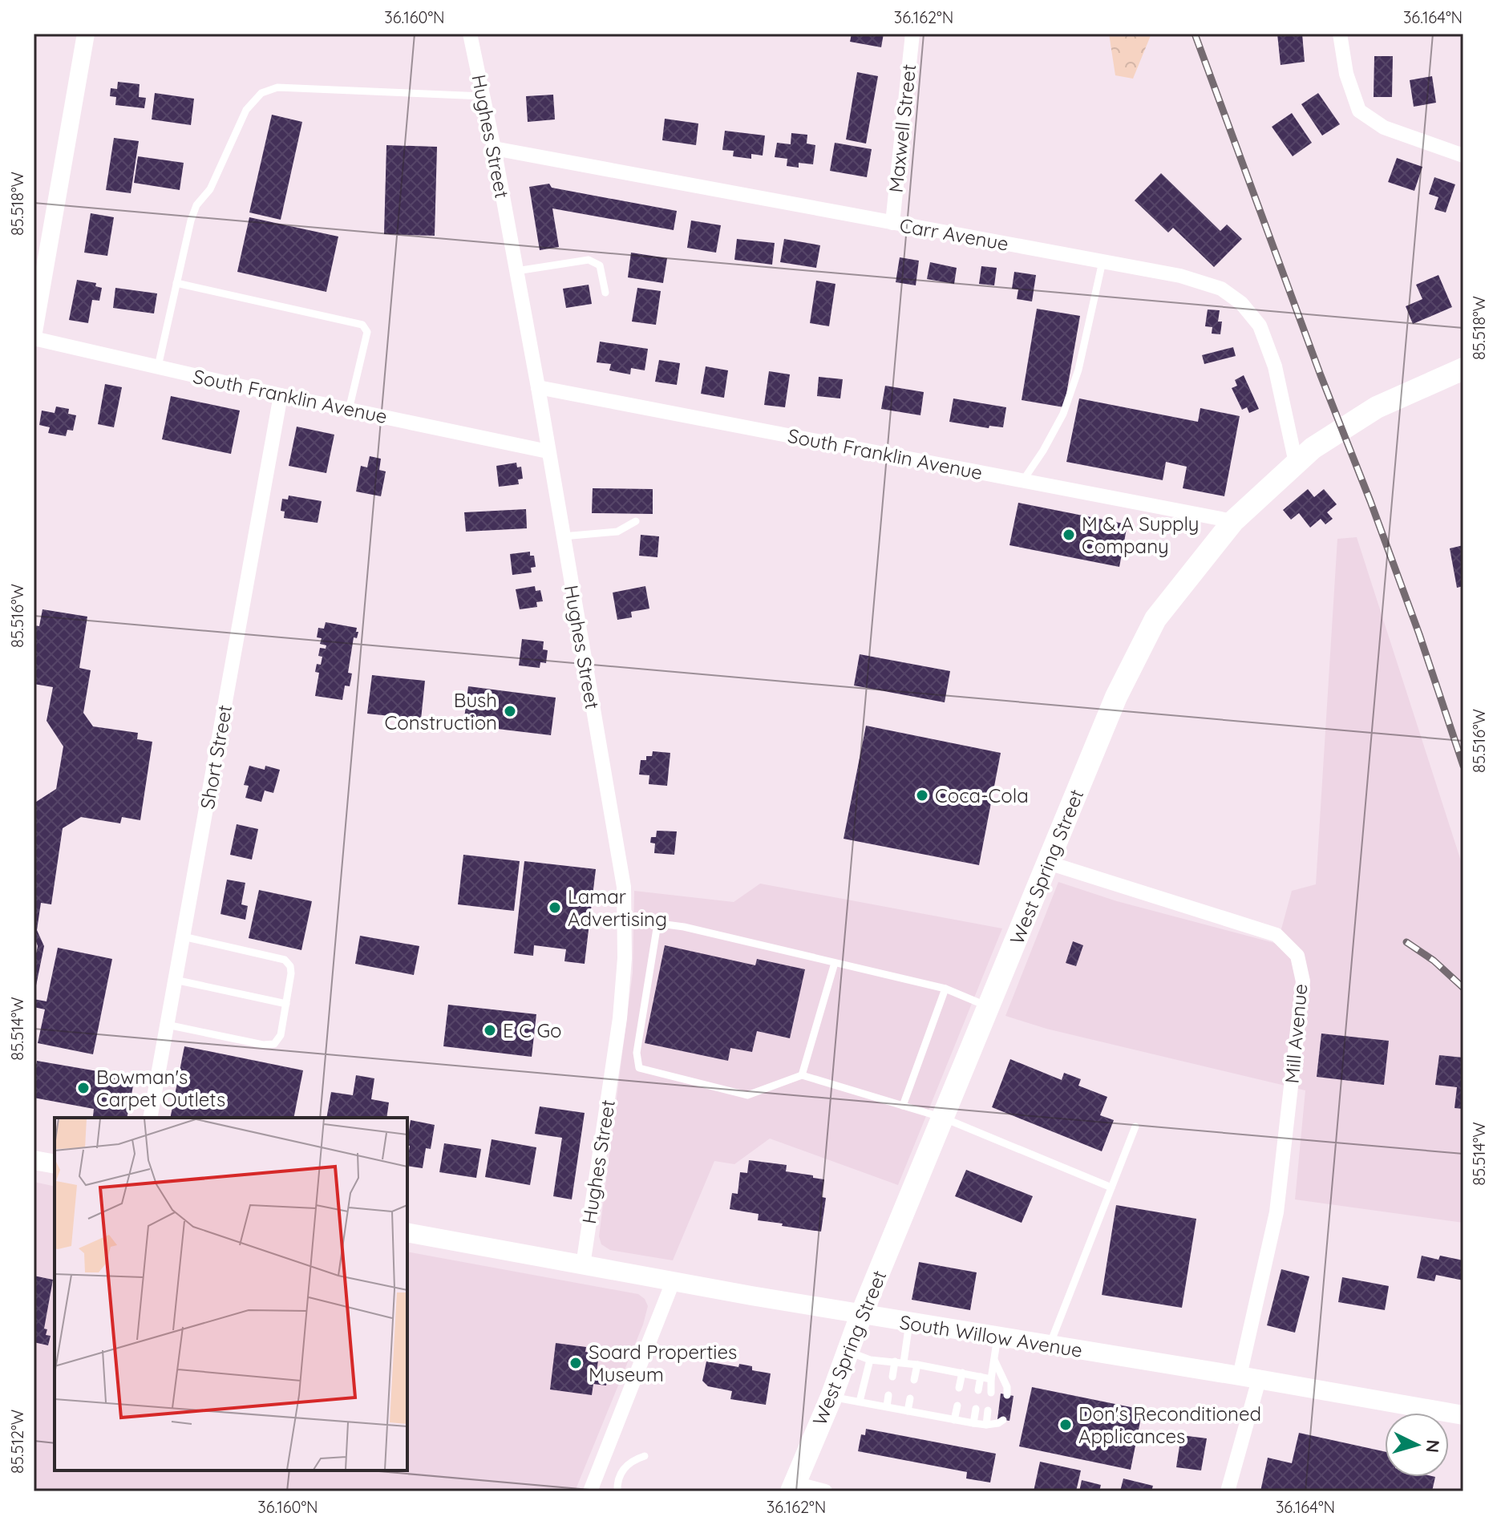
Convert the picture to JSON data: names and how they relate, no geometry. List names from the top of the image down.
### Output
{
  "streets": {
    "main road": ["West Spring Street", "South Willow Avenue"],
    "street": [
      "Maxwell Street",
      "Hughes Street",
      "Carr Avenue",
      "South Franklin Avenue",
      "Short Street",
      "Mill Avenue"
    ]
  },
  "crossings": [
    ["Maxwell Street", "Carr Avenue"],
    ["Hughes Street", "Carr Avenue"],
    ["Hughes Street", "South Franklin Avenue"],
    ["Hughes Street", "South Willow Avenue"],
    ["Carr Avenue", "West Spring Street"],
    ["South Franklin Avenue", "Short Street"],
    ["South Franklin Avenue", "West Spring Street"],
    ["West Spring Street", "Mill Avenue"],
    ["West Spring Street", "South Willow Avenue"],
    ["Mill Avenue", "South Willow Avenue"]
  ],
  "places": [
    "M & A Supply Company",
    "Bush Construction",
    "Coca-Cola",
    "Lamar Advertising",
    "E C Go",
    "Bowman's Carpet Outlets",
    "Soard Properties Museum",
    "Don's Reconditioned Applicances"
  ],
  "north": "right",
  "coordinates": [
    "36.160°N",
    "36.162°N",
    "36.164°N",
    "85.518°W",
    "85.516°W",
    "85.514°W",
    "85.512°W"
  ]
}
